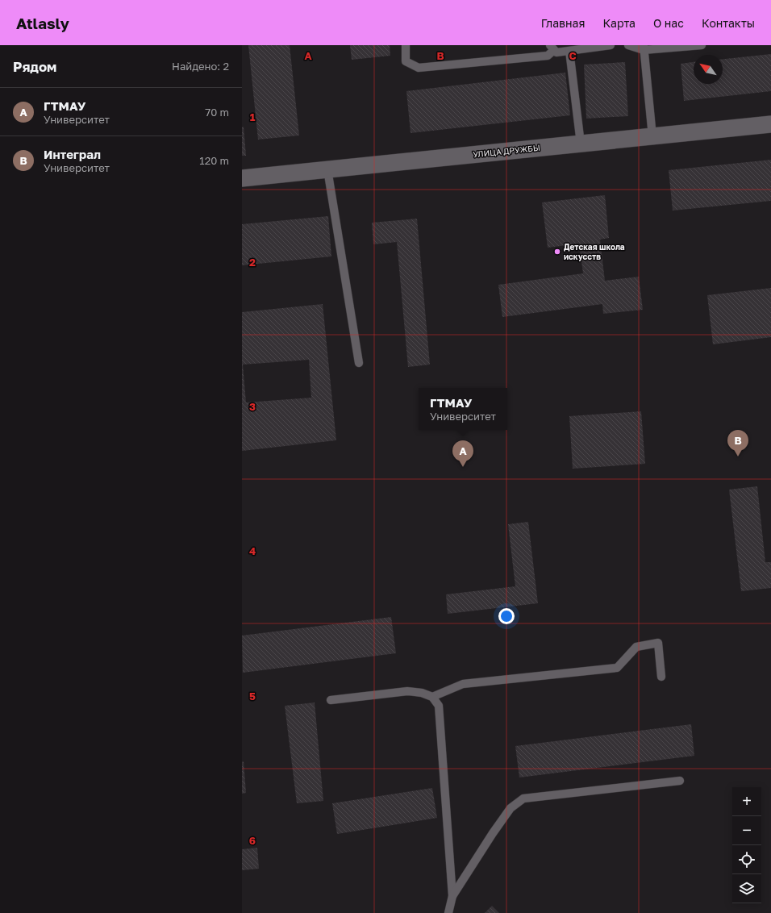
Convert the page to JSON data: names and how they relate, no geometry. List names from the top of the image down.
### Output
{
  "streets": {
    "street": ["УЛИЦА ДРУЖБЫ"]
  },
  "places": ["Детская школа искусств"],
  "north": "top left",
  "page": {
    "header": "Atlasly",
    "nav": [
      "Главная",
      "Карта",
      "О нас",
      "Контакты"
    ],
    "heading": ["Рядом", "Найдено: 2"],
    "list": [
      {
        "mark": "A",
        "name": "ГТМАУ",
        "note": "Университет",
        "value": "70 m"
      },
      {
        "mark": "B",
        "name": "Интеграл",
        "note": "Университет",
        "value": "120 m"
      }
    ],
    "popup": ["ГТМАУ", "Университет"],
    "pins": ["B", "A"],
    "map_buttons": ["+", "−"]
  },
  "grid": {
    "columns": ["A", "B", "C"],
    "rows": [
      "1",
      "2",
      "3",
      "4",
      "5",
      "6"
    ]
  }
}
